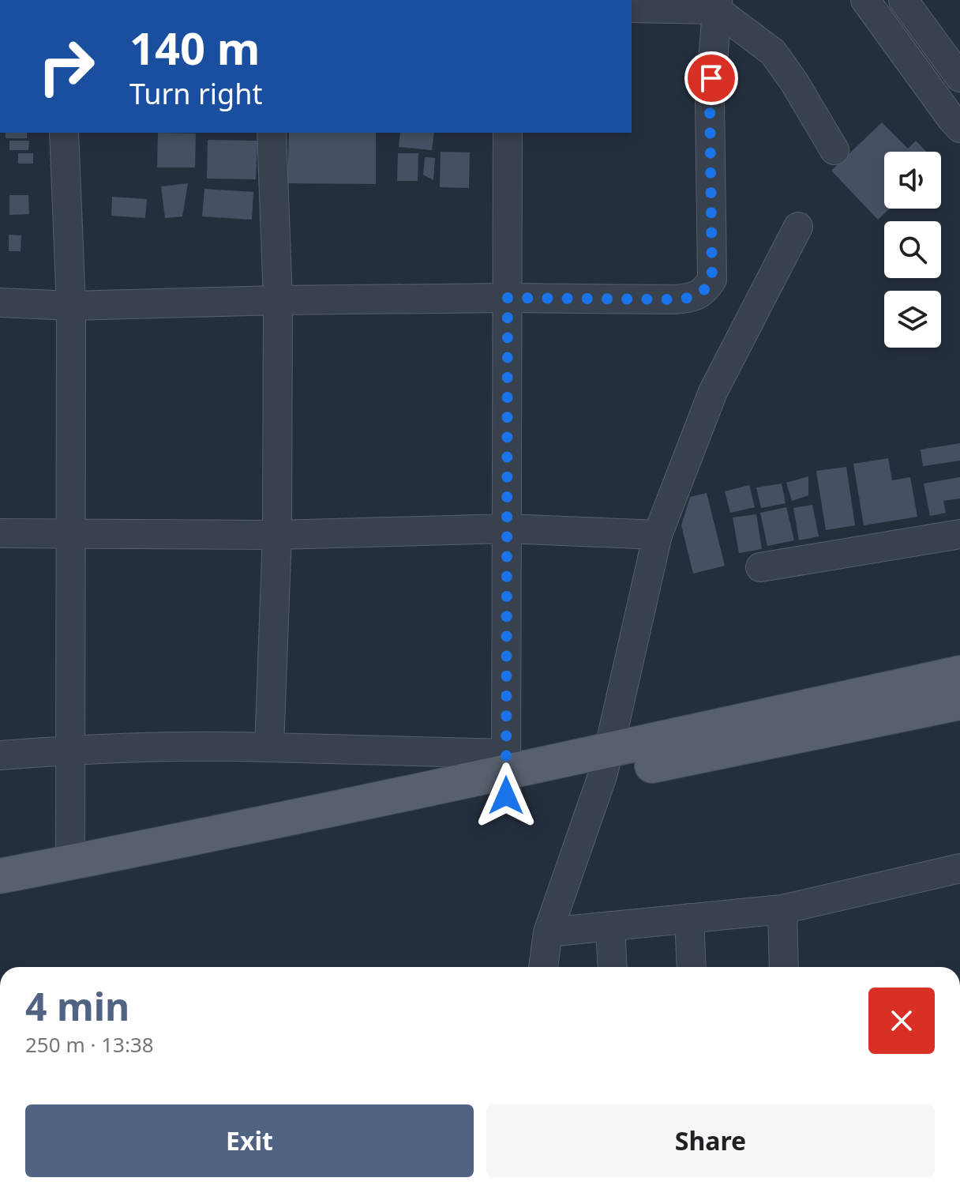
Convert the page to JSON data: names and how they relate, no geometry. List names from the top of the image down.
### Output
{
  "page": {
    "turn": ["140 m", "Turn right"],
    "heading": ["4 min", "250 m · 13:38"],
    "buttons": ["Exit", "Share"]
  }
}
